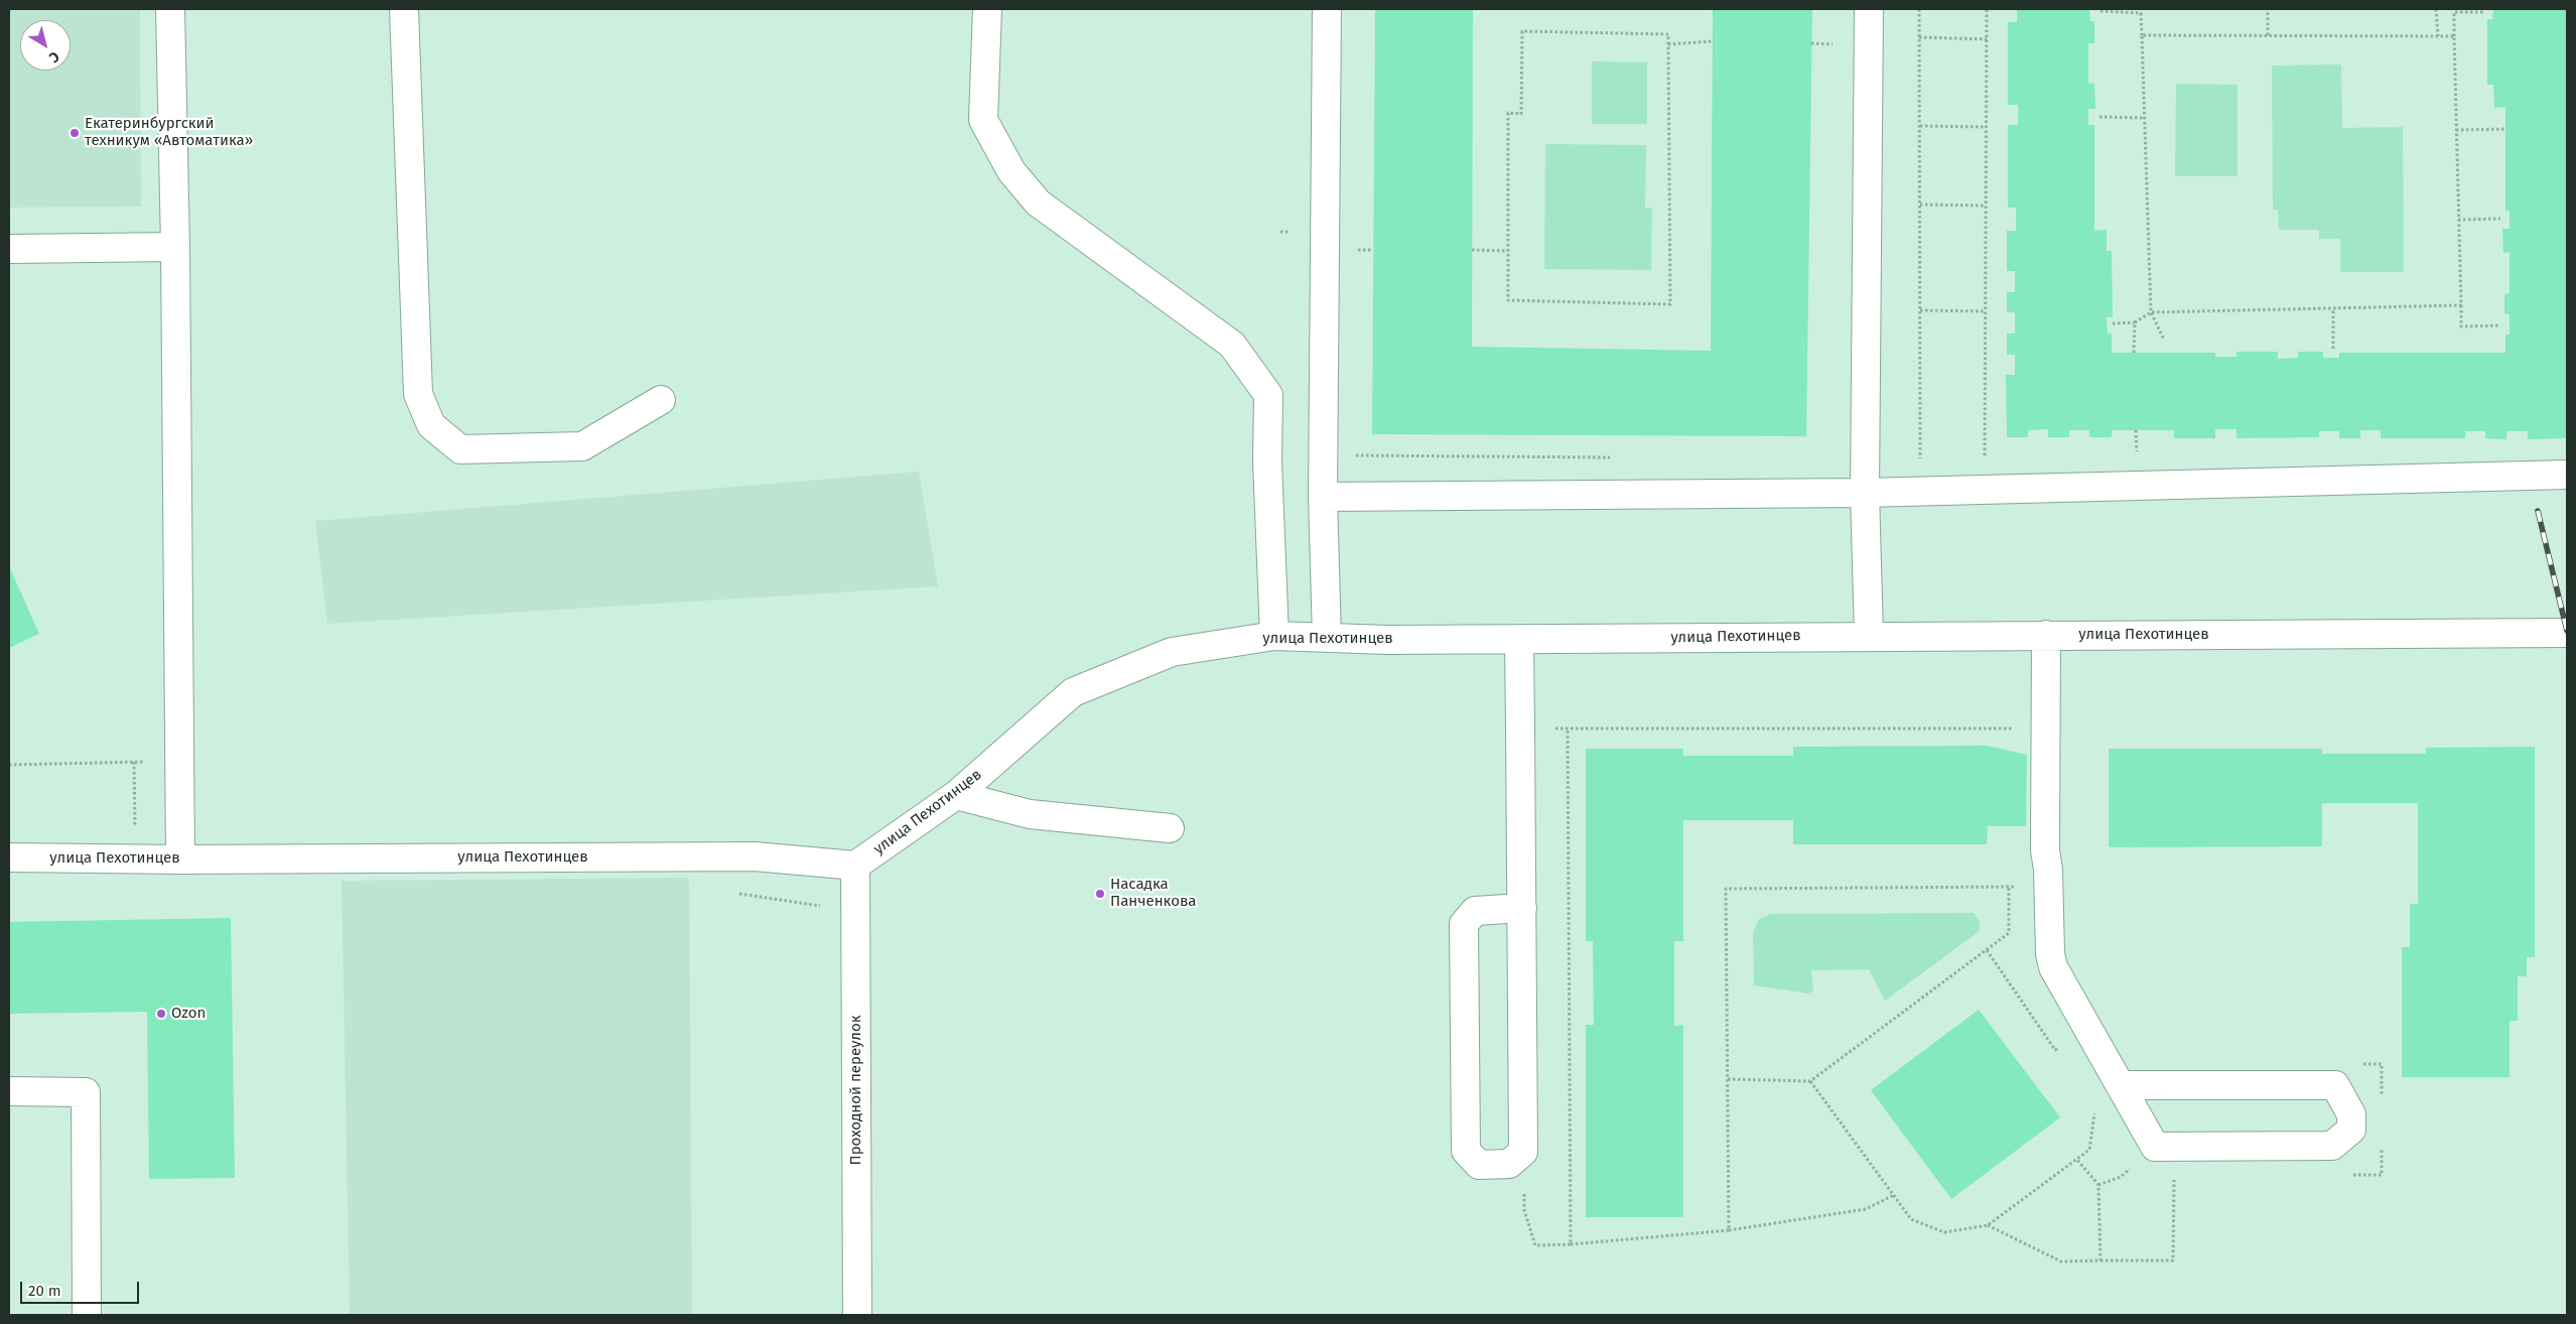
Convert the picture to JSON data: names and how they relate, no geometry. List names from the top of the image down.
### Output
{
  "streets": {
    "street": ["улица Пехотинцев", "Проходной переулок"]
  },
  "crossings": [
    ["улица Пехотинцев", "Проходной переулок"]
  ],
  "places": ["Екатеринбургский техникум «Автоматика»", "Насадка Панченкова", "Ozon"],
  "scale_bar": "20 m",
  "north": "bottom right"
}
